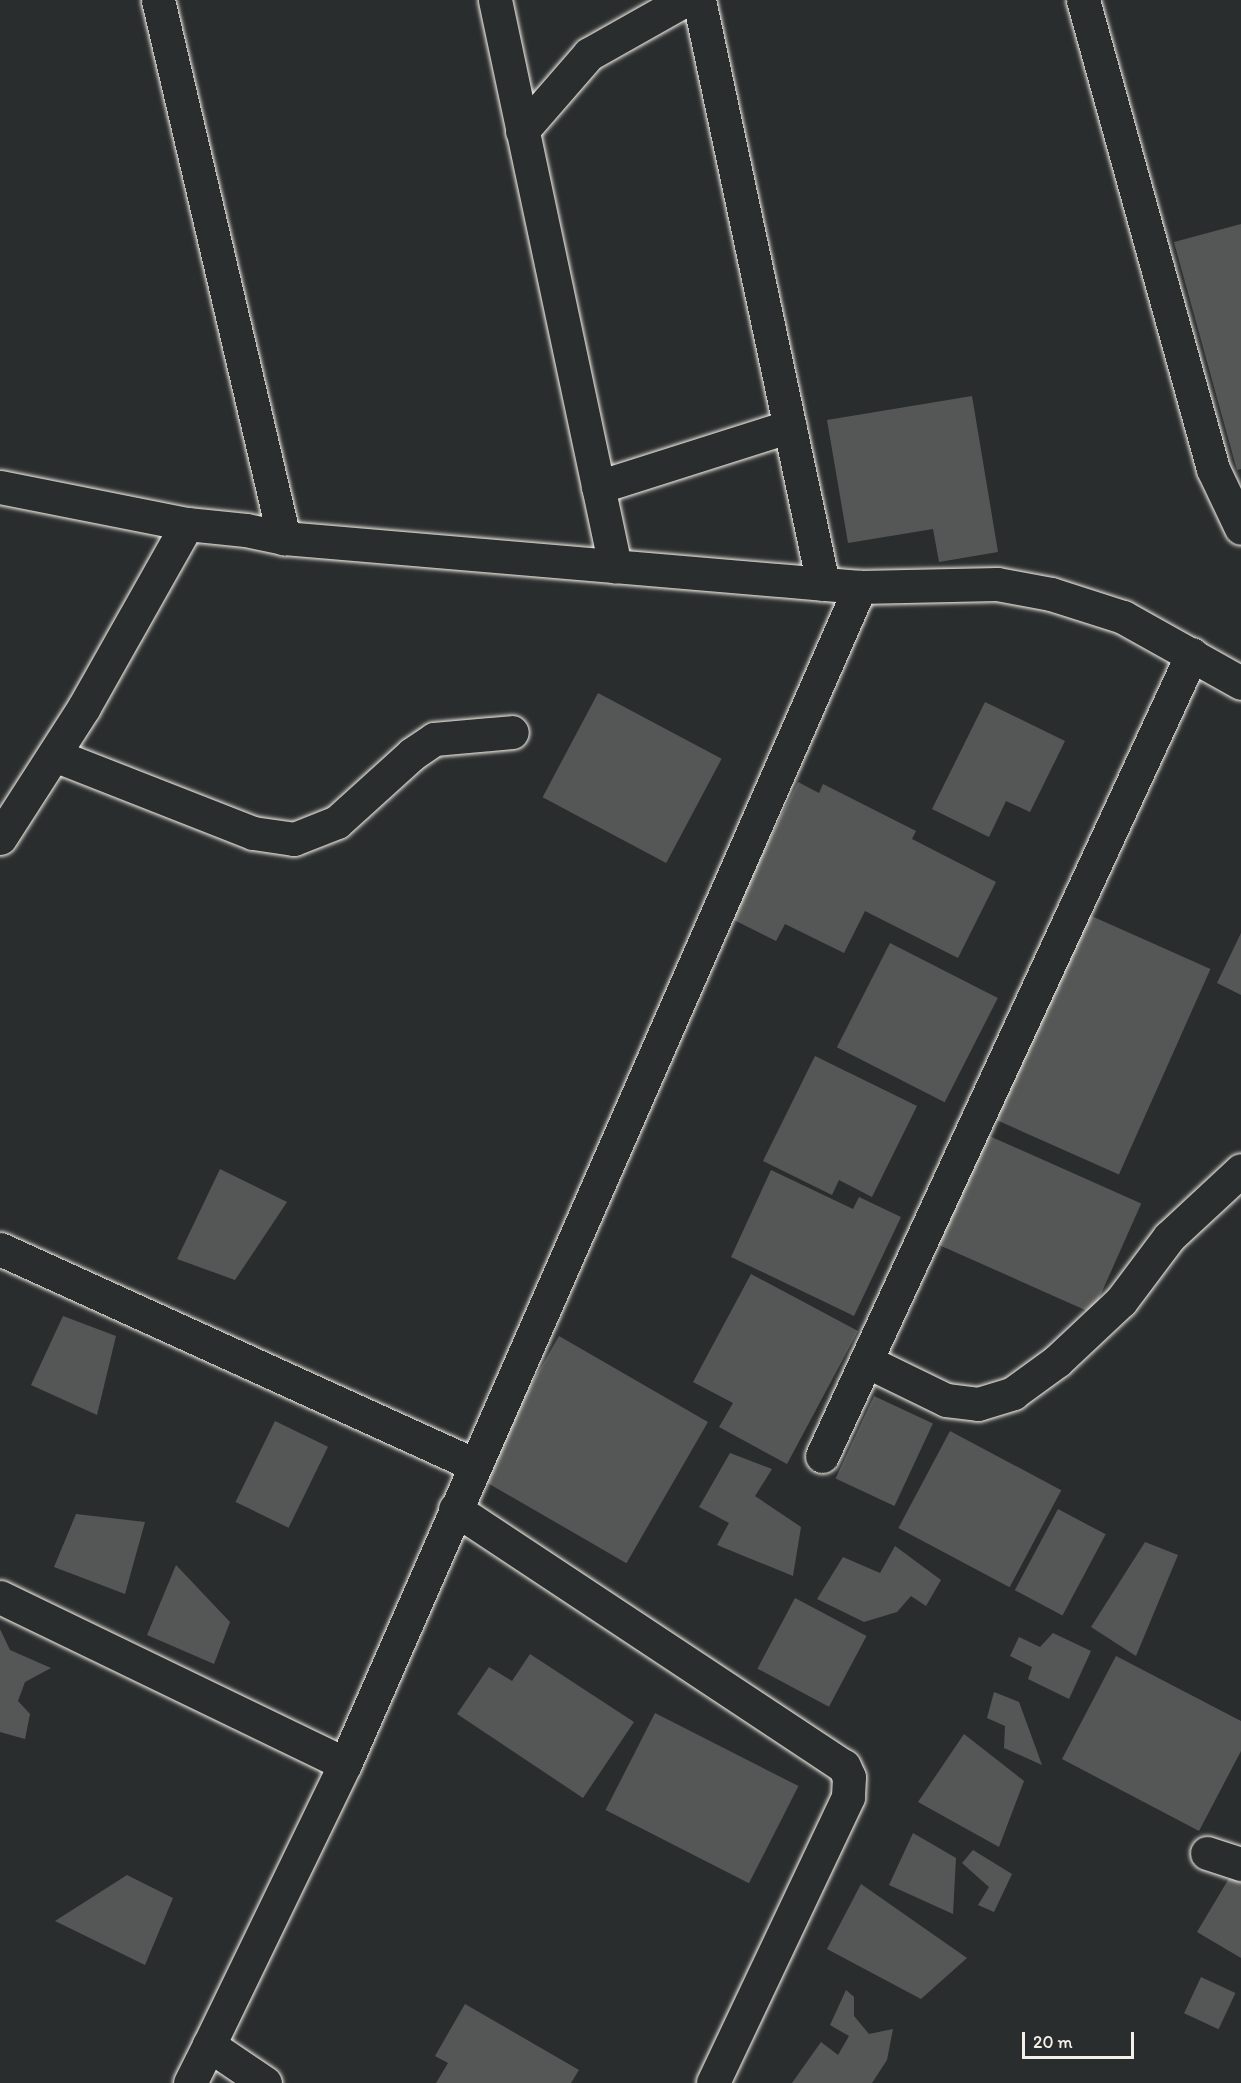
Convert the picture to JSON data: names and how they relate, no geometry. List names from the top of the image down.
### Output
{
  "scale_bar": "20 m"
}
